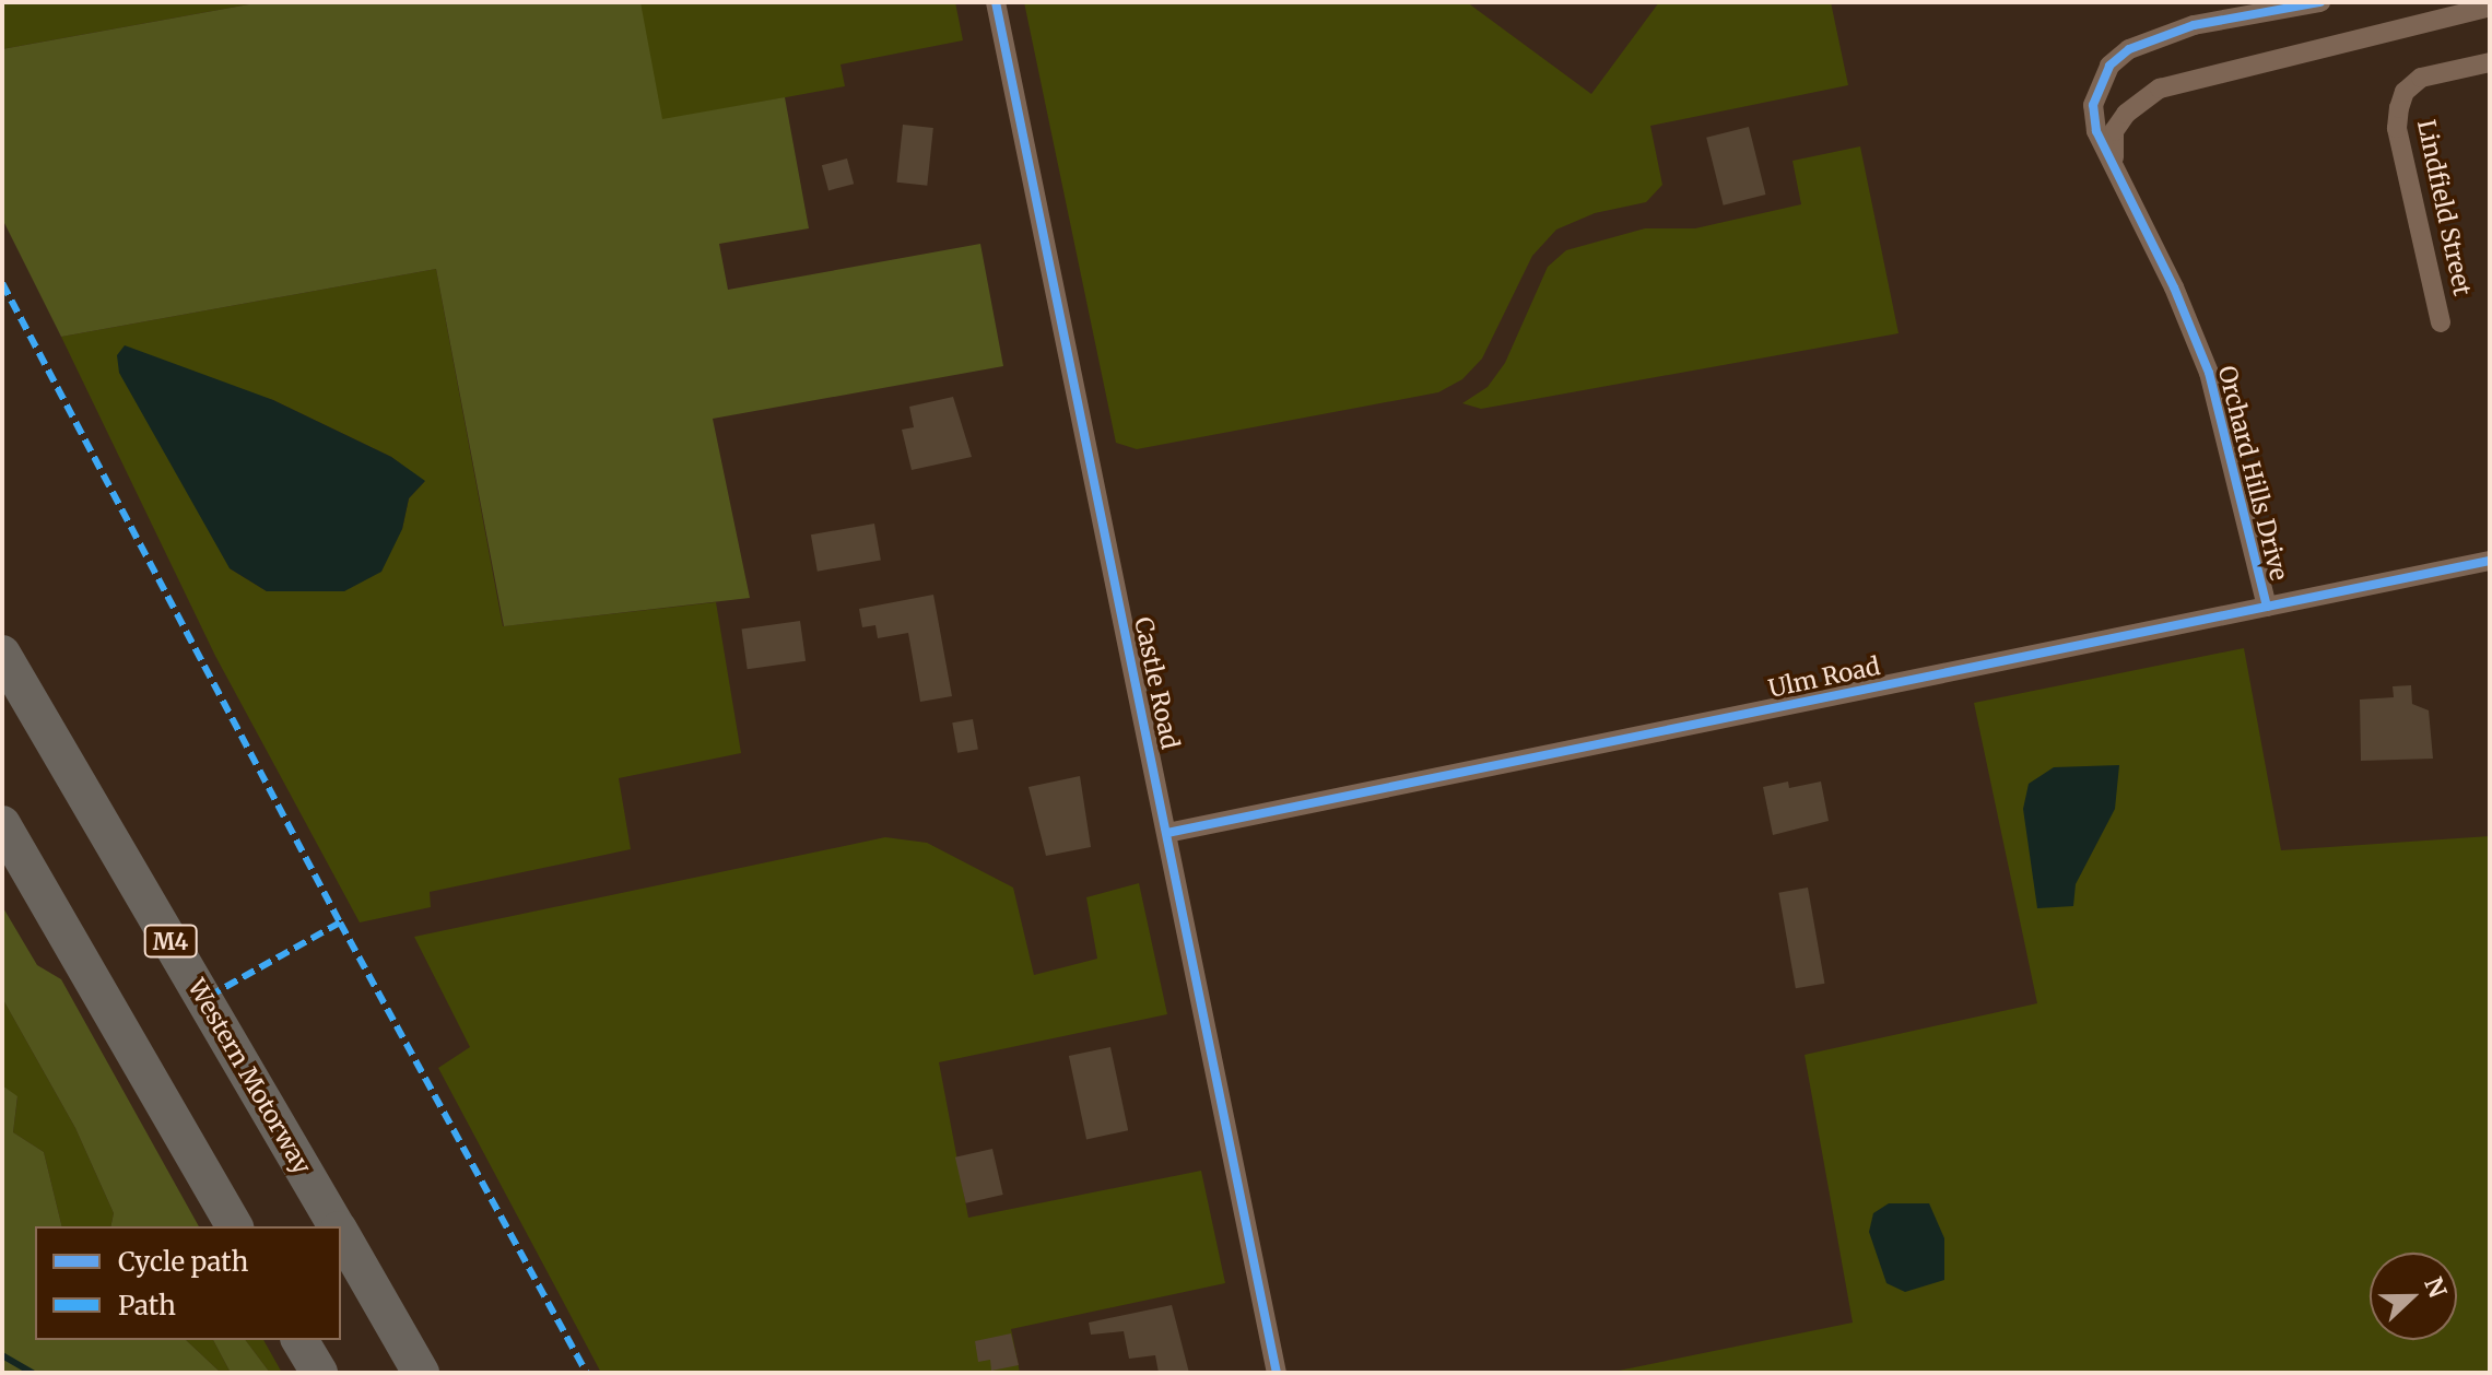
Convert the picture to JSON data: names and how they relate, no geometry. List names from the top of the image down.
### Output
{
  "streets": {
    "highway": ["M4", "Western Motorway"],
    "street": [
      "Lindfield Street",
      "Orchard Hills Drive",
      "Ulm Road",
      "Castle Road"
    ]
  },
  "crossings": [
    ["Orchard Hills Drive", "Ulm Road"],
    ["Ulm Road", "Castle Road"]
  ],
  "legend": ["Cycle path", "Path"],
  "north": "right"
}
